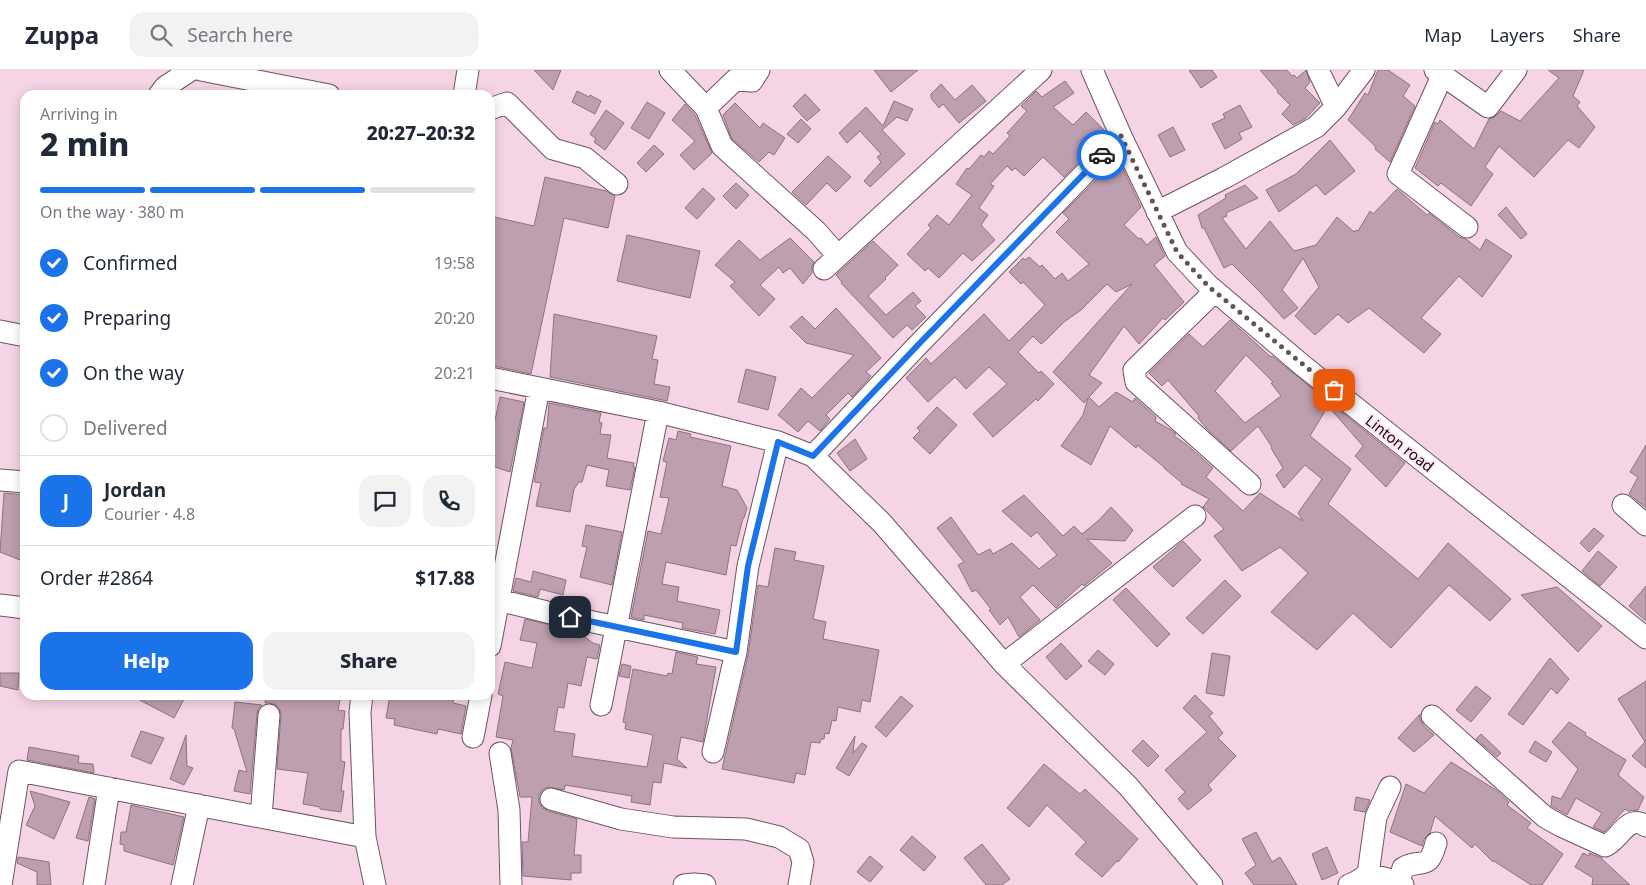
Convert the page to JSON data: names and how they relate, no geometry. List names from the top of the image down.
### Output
{
  "streets": {
    "street": ["Linton road"]
  },
  "page": {
    "header": "Zuppa",
    "search": "Search here",
    "nav": ["Map", "Layers", "Share"],
    "heading": ["2 min", "Arriving in", "20:27–20:32"],
    "panel": [
      "Jordan",
      "Courier · 4.8",
      "Order #2864",
      "$17.88"
    ],
    "bar": "On the way · 380 m",
    "list": [
      ["Confirmed", "19:58"],
      ["Preparing", "20:20"],
      ["On the way", "20:21"],
      "Delivered"
    ],
    "round": "J",
    "buttons": ["Help", "Share"]
  }
}
